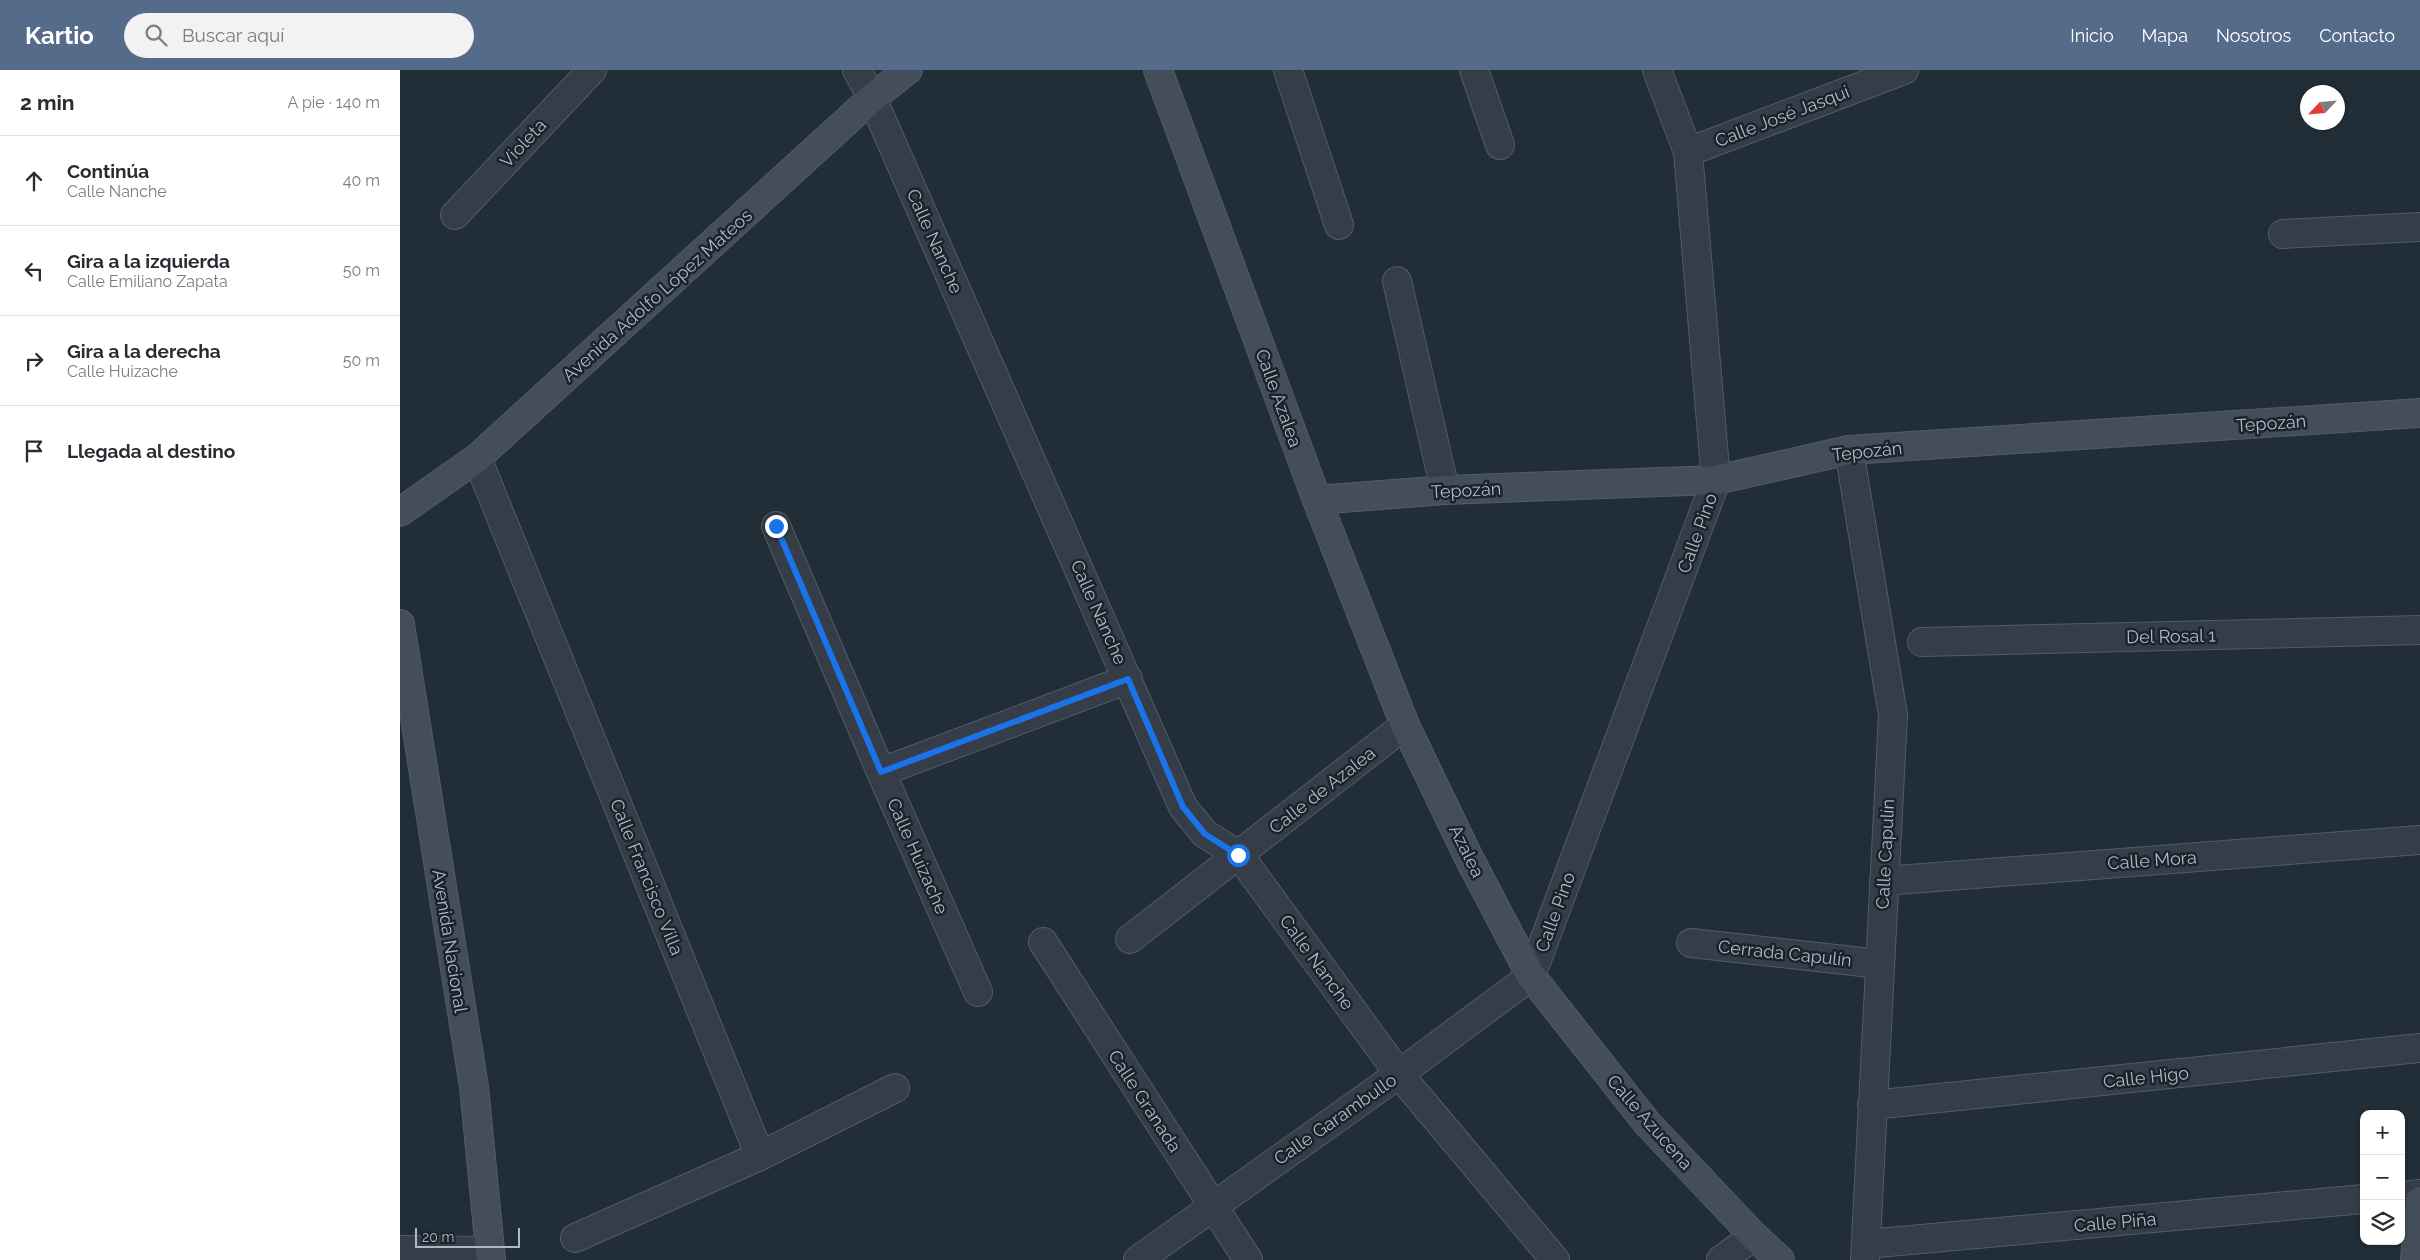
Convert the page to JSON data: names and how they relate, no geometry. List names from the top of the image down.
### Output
{
  "streets": {
    "street": [
      "Calle José Jasqui",
      "Violeta",
      "Calle Nanche",
      "Avenida Adolfo López Mateos",
      "Calle Azalea",
      "Tepozán",
      "Calle Pino",
      "Del Rosal 1",
      "Calle de Azalea",
      "Azalea",
      "Calle Capulín",
      "Calle Huizache",
      "Calle Mora",
      "Calle Francisco Villa",
      "Avenida Nacional",
      "Cerrada Capulín",
      "Calle Higo",
      "Calle Granada",
      "Calle Garambullo",
      "Calle Azucena",
      "Calle Piña"
    ]
  },
  "crossings": [
    ["Calle José Jasqui", "Calle Pino"],
    ["Calle Nanche", "Avenida Adolfo López Mateos"],
    ["Calle Nanche", "Calle de Azalea"],
    ["Calle Nanche", "Calle Garambullo"],
    ["Avenida Adolfo López Mateos", "Calle Francisco Villa"],
    ["Calle Azalea", "Tepozán"],
    ["Calle Azalea", "Calle de Azalea"],
    ["Calle Azalea", "Azalea"],
    ["Tepozán", "Calle Pino"],
    ["Tepozán", "Calle Capulín"],
    ["Calle Pino", "Azalea"],
    ["Calle Pino", "Calle Garambullo"],
    ["Calle Pino", "Calle Azucena"],
    ["Calle de Azalea", "Azalea"],
    ["Azalea", "Calle Garambullo"],
    ["Azalea", "Calle Azucena"],
    ["Calle Capulín", "Calle Mora"],
    ["Calle Capulín", "Cerrada Capulín"],
    ["Calle Capulín", "Calle Higo"],
    ["Calle Capulín", "Calle Piña"],
    ["Calle Granada", "Calle Garambullo"],
    ["Calle Garambullo", "Calle Azucena"]
  ],
  "scale_bar": "20 m",
  "north": "bottom left",
  "page": {
    "header": "Kartio",
    "search": "Buscar aquí",
    "nav": [
      "Inicio",
      "Mapa",
      "Nosotros",
      "Contacto"
    ],
    "heading": ["2 min", "A pie · 140 m"],
    "list": [
      ["Continúa", "Calle Nanche", "40 m"],
      ["Gira a la izquierda", "Calle Emiliano Zapata", "50 m"],
      ["Gira a la derecha", "Calle Huizache", "50 m"],
      "Llegada al destino"
    ],
    "map_buttons": ["+", "−"],
    "scale": "20 m"
  }
}
